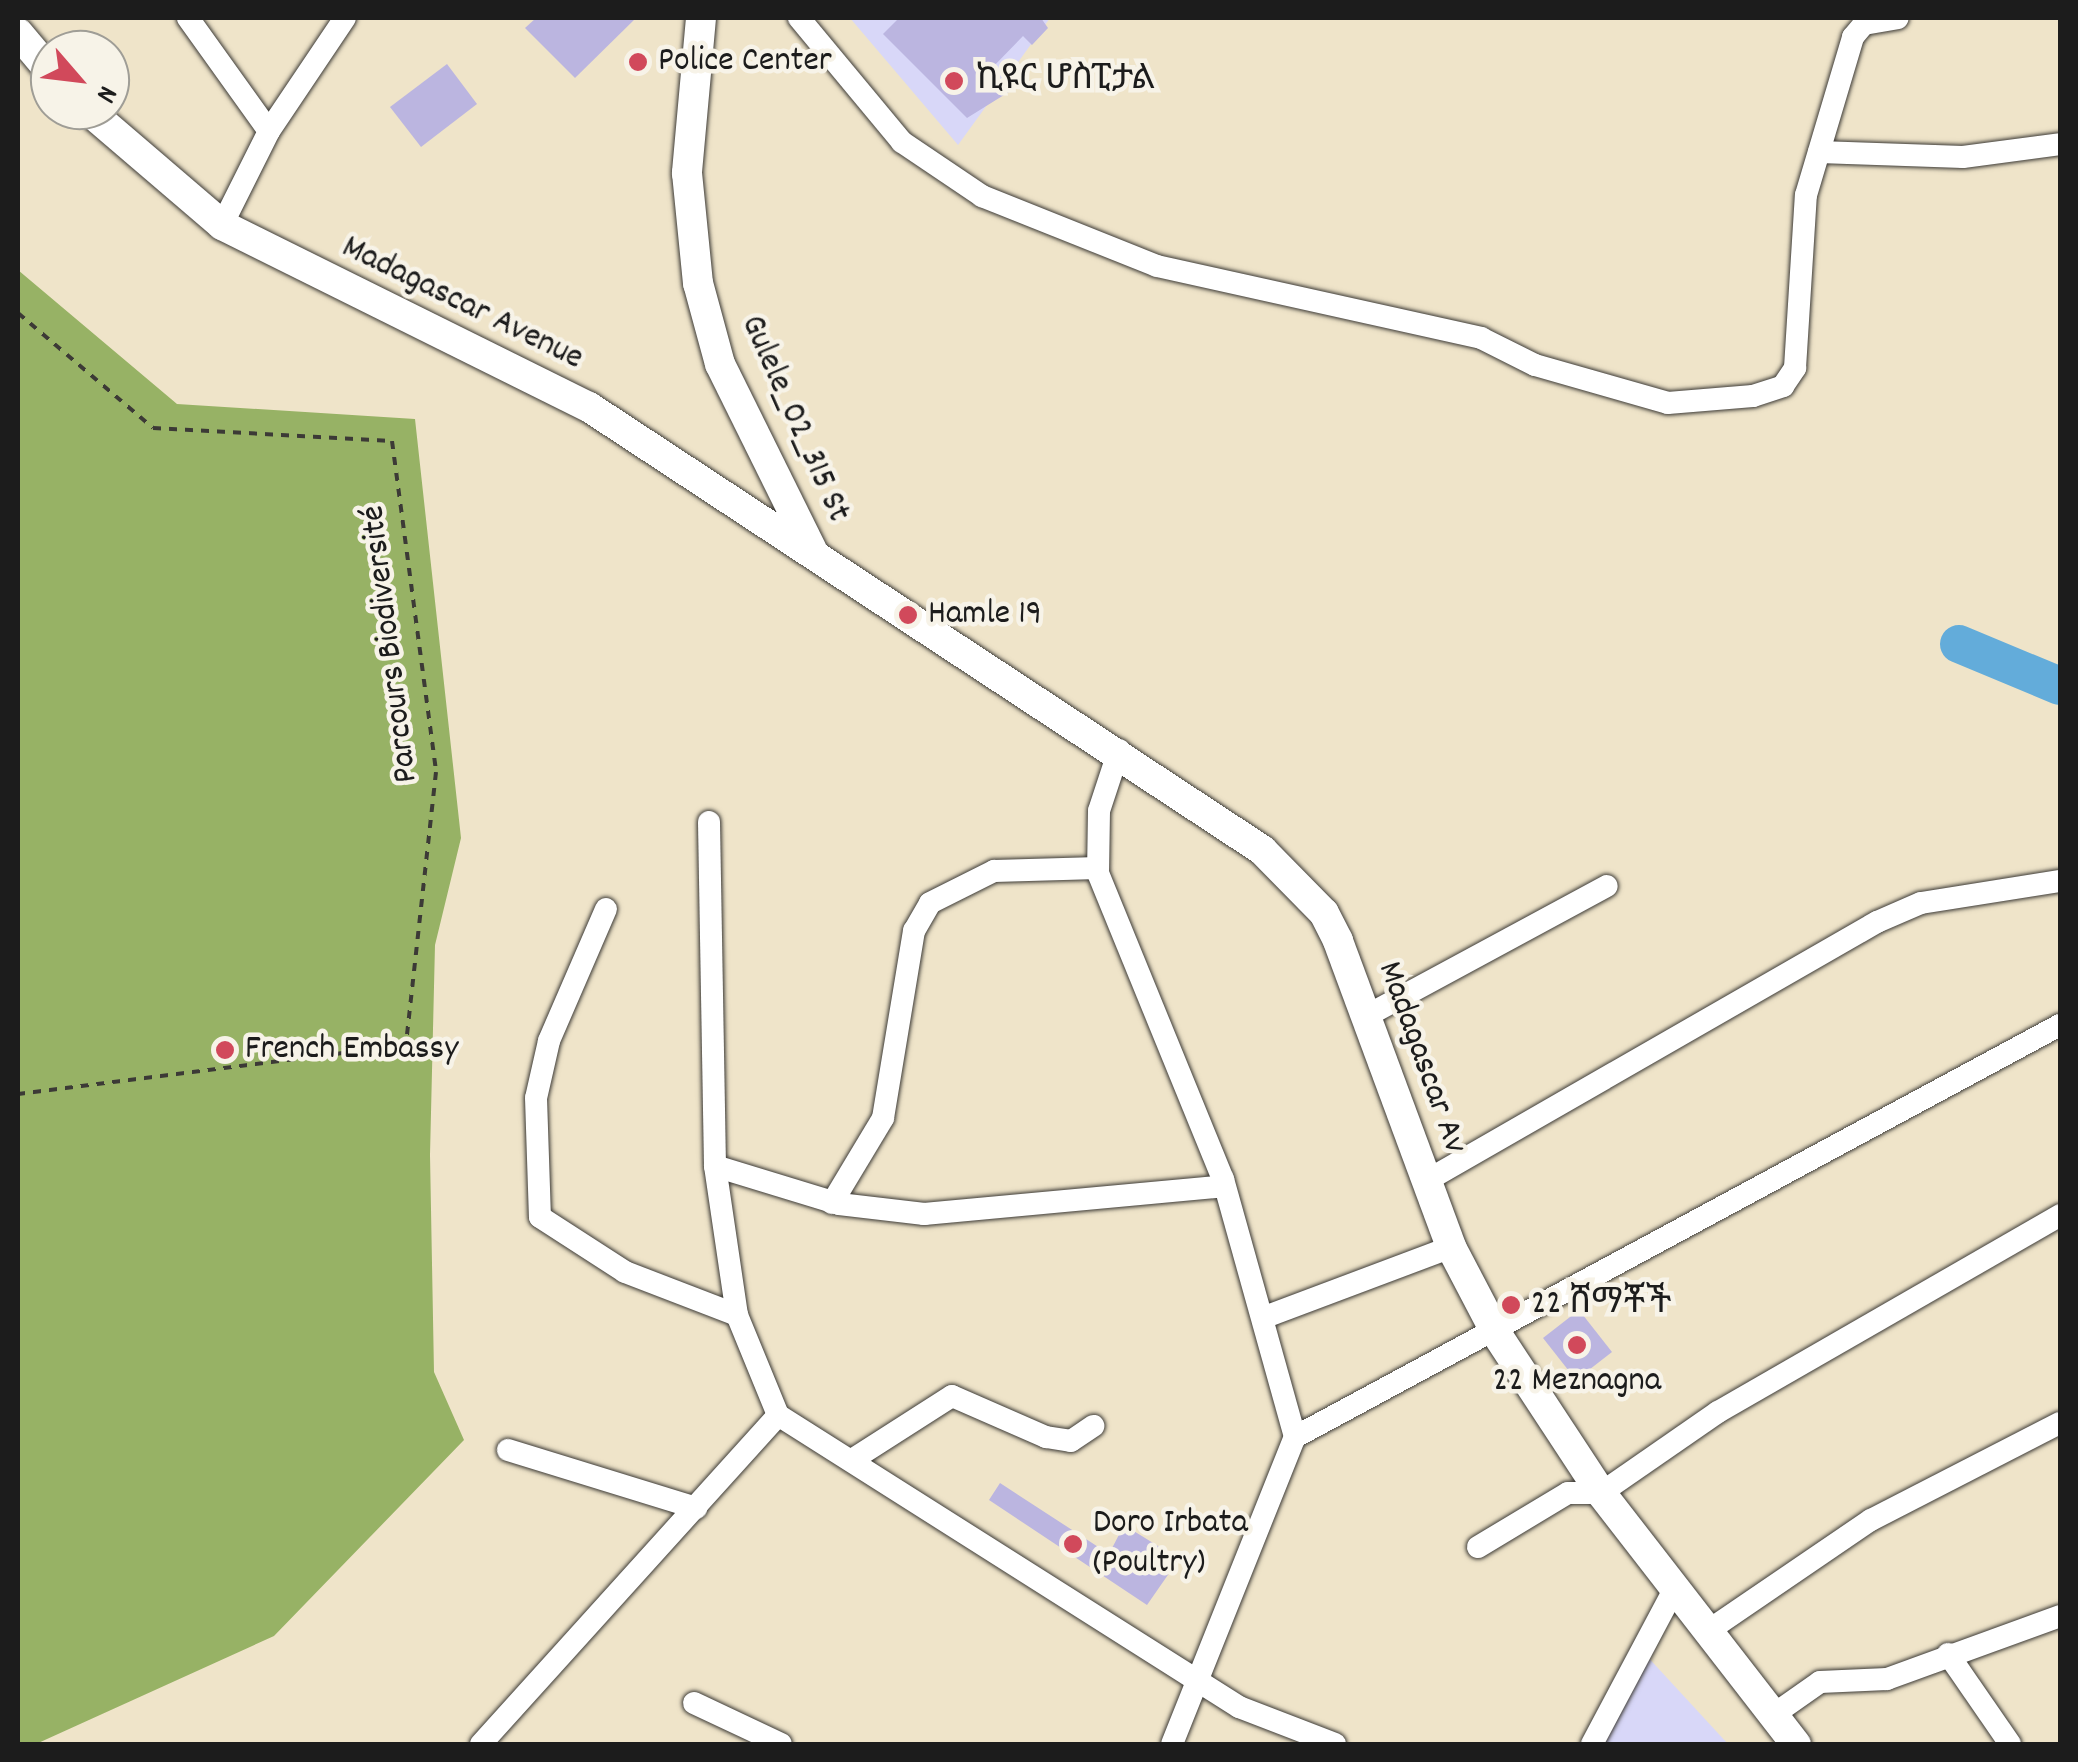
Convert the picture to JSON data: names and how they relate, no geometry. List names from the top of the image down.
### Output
{
  "streets": {
    "main road": ["Madagascar Avenue", "Gulele_02_315 St", "Madagascar Av"],
    "path": ["Parcours Biodiversité"]
  },
  "crossings": [
    ["Madagascar Avenue", "Gulele_02_315 St"],
    ["Madagascar Avenue", "Madagascar Av"],
    ["Gulele_02_315 St", "Madagascar Av"]
  ],
  "places": [
    "Police Center",
    "ኪዩር ሆስፒታል",
    "Hamle 19",
    "French Embassy",
    "22 ሸማቾች",
    "22 Meznagna",
    "Doro Irbata (Poultry)"
  ],
  "north": "bottom right"
}
